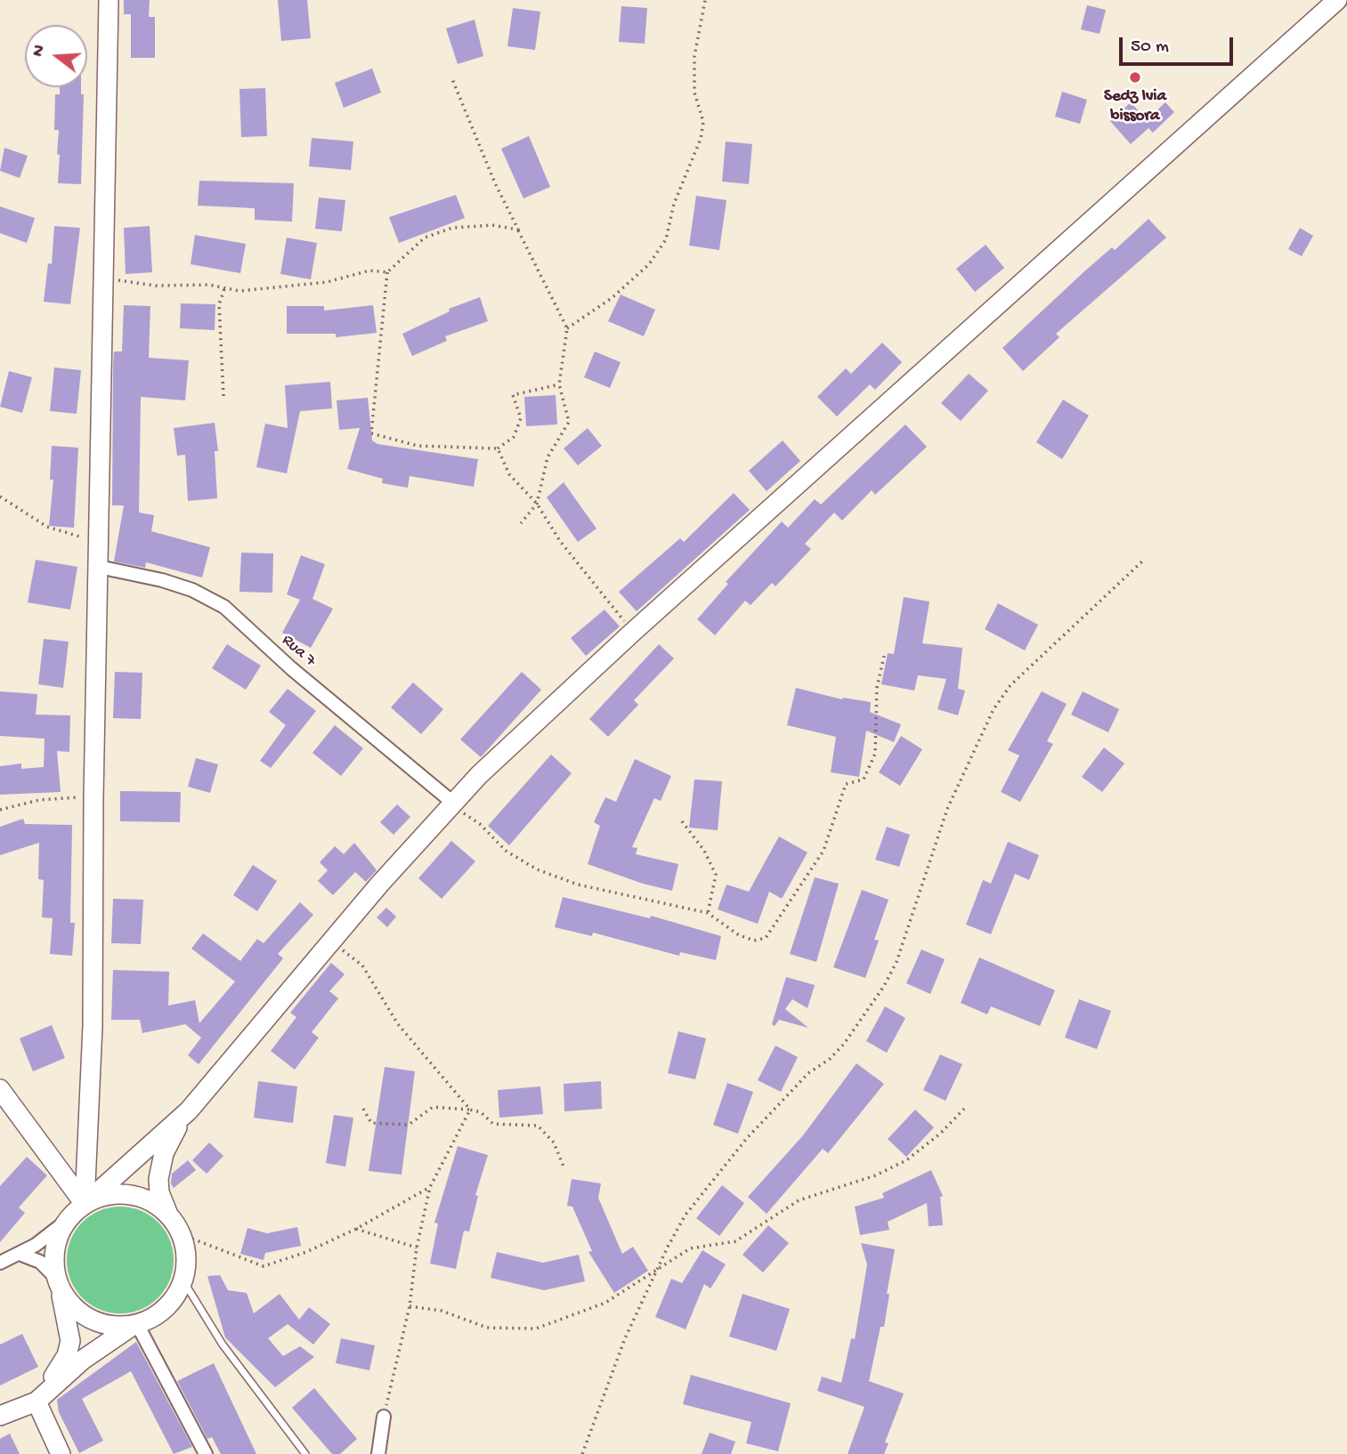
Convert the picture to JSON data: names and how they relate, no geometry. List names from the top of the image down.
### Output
{
  "streets": {
    "street": ["Rua 7"]
  },
  "places": ["Sedz lvia bissora"],
  "scale_bar": "50 m",
  "north": "left"
}
